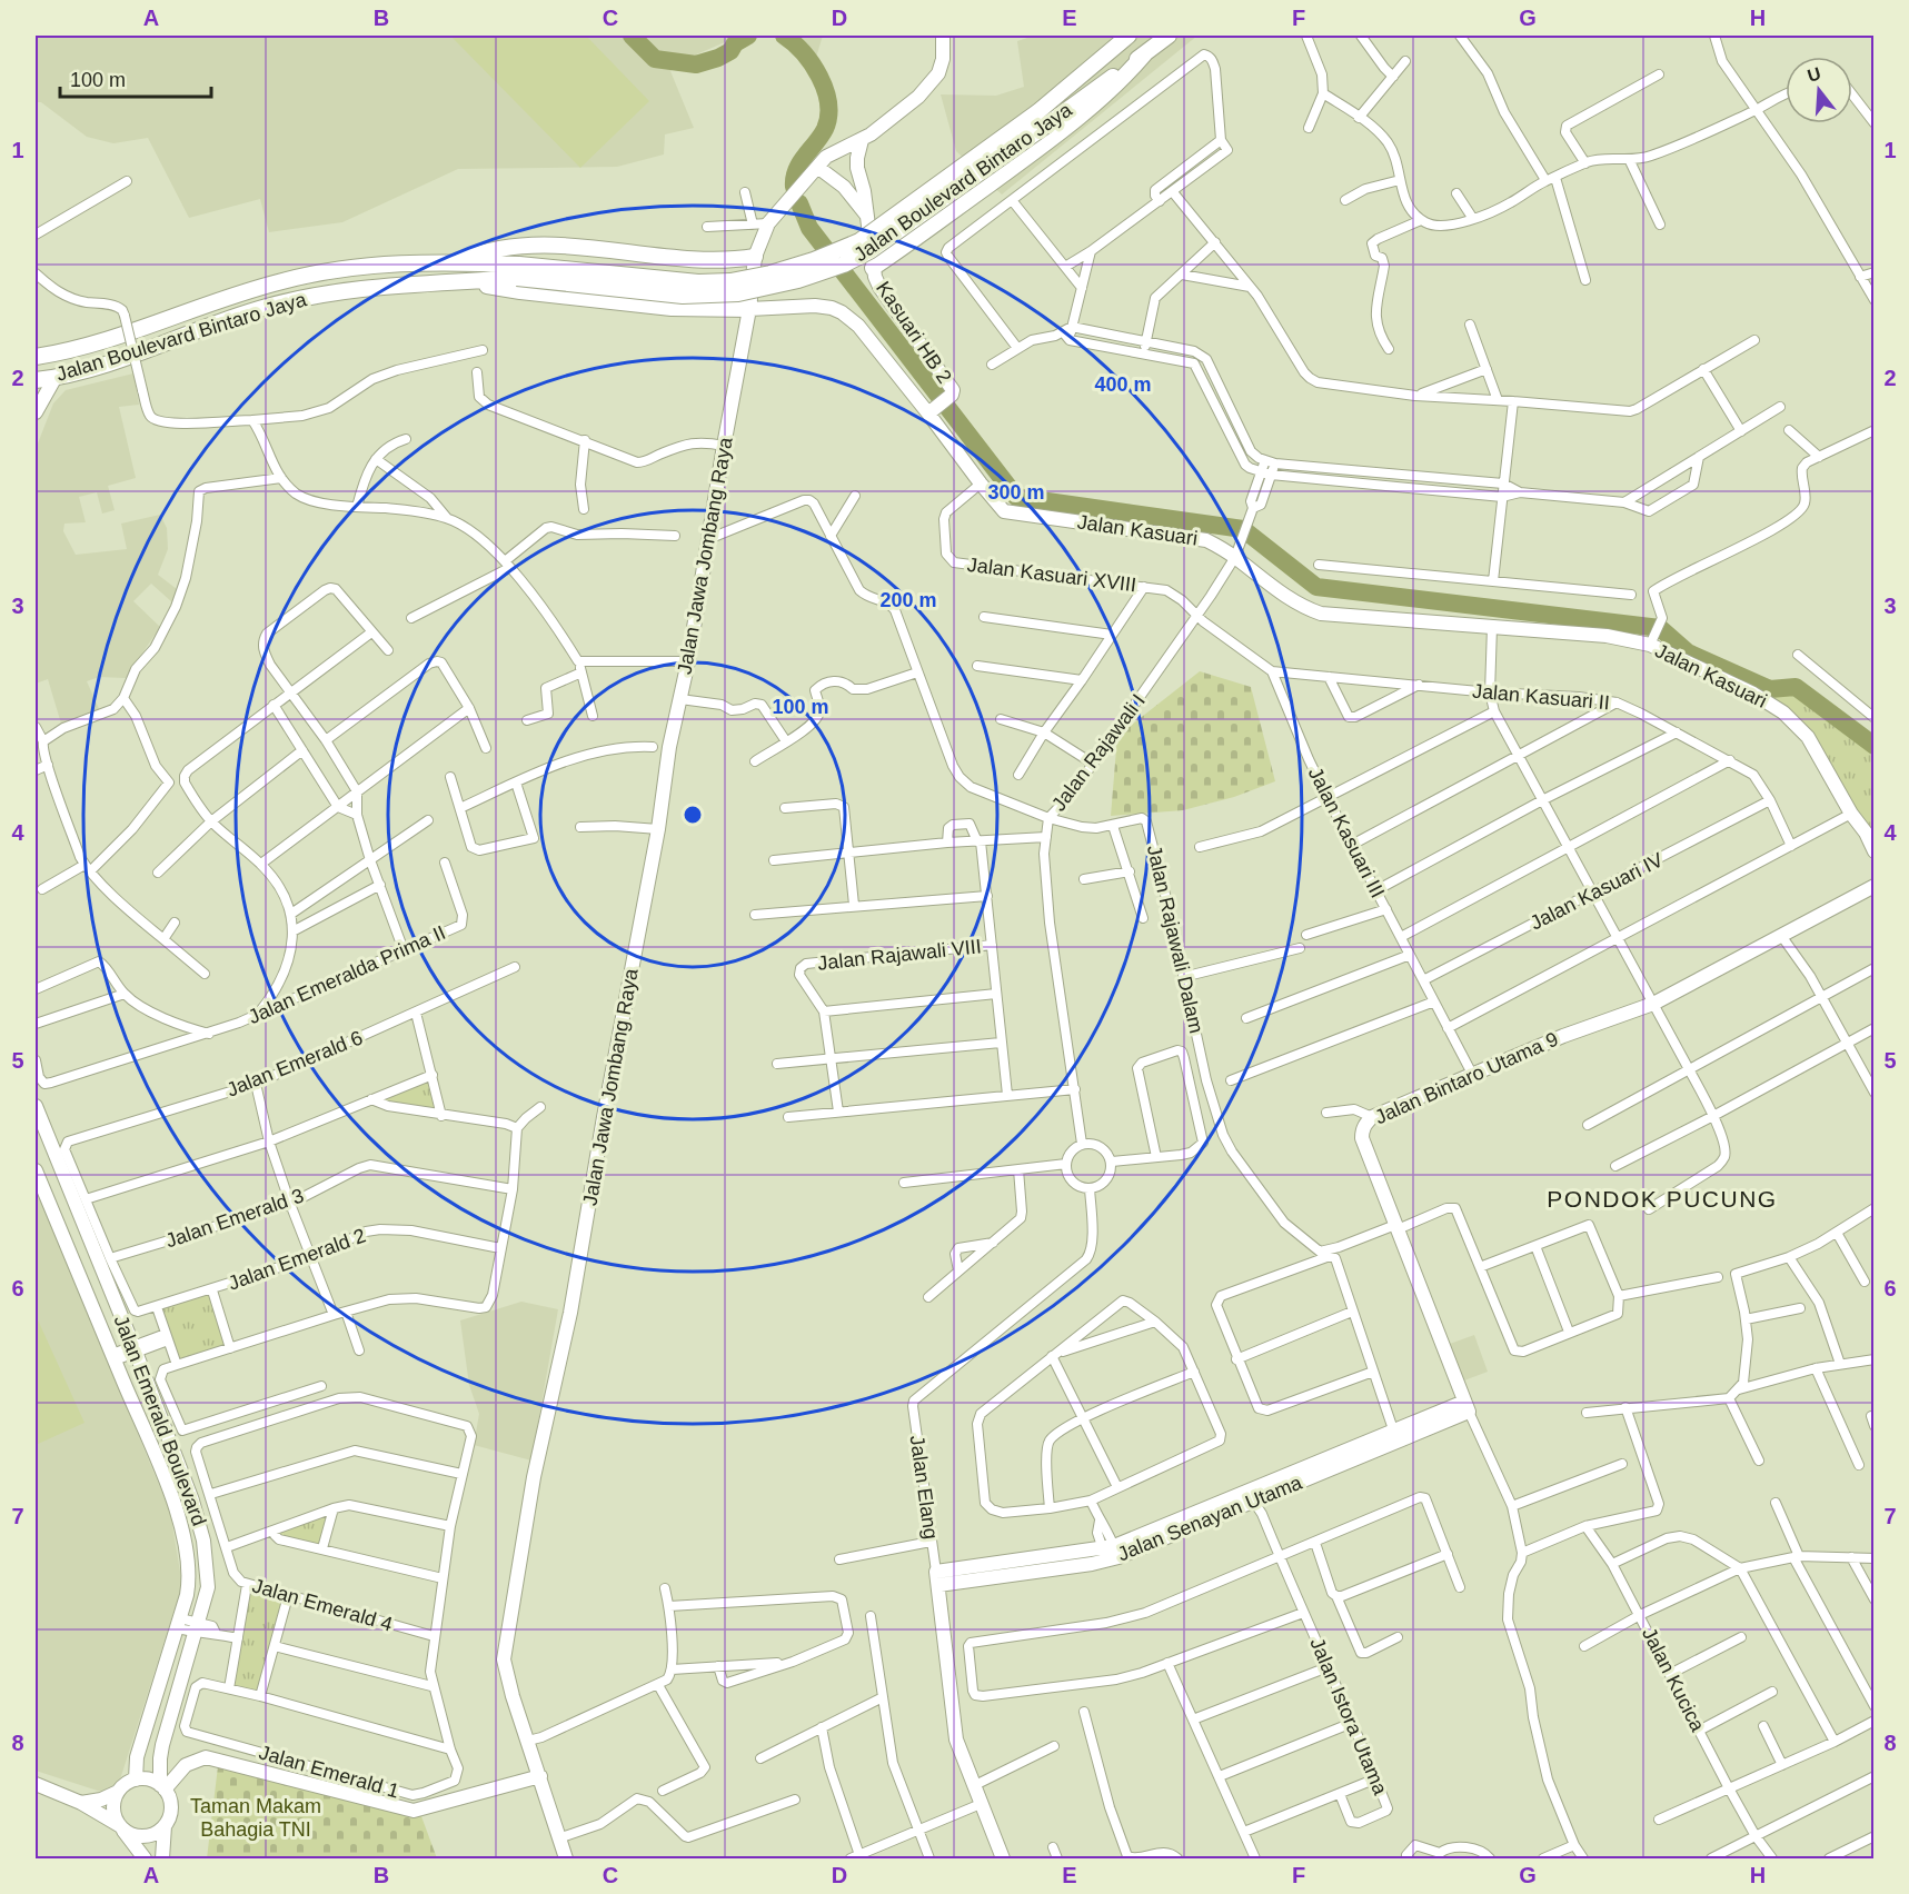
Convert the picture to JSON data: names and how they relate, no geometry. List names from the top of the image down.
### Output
{
  "streets": {
    "main road": [
      "Jalan Boulevard Bintaro Jaya",
      "Kasuari HB 2",
      "Jalan Kasuari",
      "Jalan Jawa Jombang Raya",
      "Jalan Bintaro Utama 9",
      "Jalan Emerald Boulevard",
      "Jalan Elang",
      "Jalan Senayan Utama"
    ],
    "street": [
      "Jalan Kasuari XVIII",
      "Jalan Kasuari II",
      "Jalan Rajawali I",
      "Jalan Kasuari III",
      "Jalan Kasuari IV",
      "Jalan Rajawali Dalam",
      "Jalan Rajawali VIII",
      "Jalan Emeralda Prima II",
      "Jalan Emerald 6",
      "Jalan Emerald 3",
      "Jalan Emerald 2",
      "Jalan Emerald 4",
      "Jalan Kucica",
      "Jalan Istora Utama",
      "Jalan Emerald 1"
    ]
  },
  "crossings": [
    ["Kasuari HB 2", "Jalan Kasuari"],
    ["Kasuari HB 2", "Jalan Jawa Jombang Raya"],
    ["Jalan Kasuari", "Jalan Kasuari XVIII"],
    ["Jalan Kasuari", "Jalan Rajawali I"],
    ["Jalan Jawa Jombang Raya", "Jalan Rajawali Dalam"],
    ["Jalan Kasuari XVIII", "Jalan Rajawali I"],
    ["Jalan Kasuari II", "Jalan Kasuari III"],
    ["Jalan Kasuari II", "Jalan Kasuari IV"],
    ["Jalan Rajawali I", "Jalan Rajawali Dalam"],
    ["Jalan Rajawali I", "Jalan Elang"],
    ["Jalan Kasuari III", "Jalan Kasuari IV"],
    ["Jalan Kasuari III", "Jalan Bintaro Utama 9"],
    ["Jalan Rajawali Dalam", "Jalan Bintaro Utama 9"],
    ["Jalan Bintaro Utama 9", "Jalan Senayan Utama"],
    ["Jalan Emerald 3", "Jalan Emerald 2"],
    ["Jalan Elang", "Jalan Senayan Utama"],
    ["Jalan Senayan Utama", "Jalan Istora Utama"],
    ["Jalan Emerald 4", "Jalan Emerald 1"]
  ],
  "districts": ["PONDOK PUCUNG"],
  "parks": ["Taman Makam Bahagia TNI"],
  "scale_bar": "100 m",
  "north": "top",
  "grid": {
    "columns": [
      "A",
      "B",
      "C",
      "D",
      "E",
      "F",
      "G",
      "H"
    ],
    "rows": [
      "1",
      "2",
      "3",
      "4",
      "5",
      "6",
      "7",
      "8"
    ]
  },
  "rings": [
    "400 m",
    "300 m",
    "200 m",
    "100 m"
  ]
}
